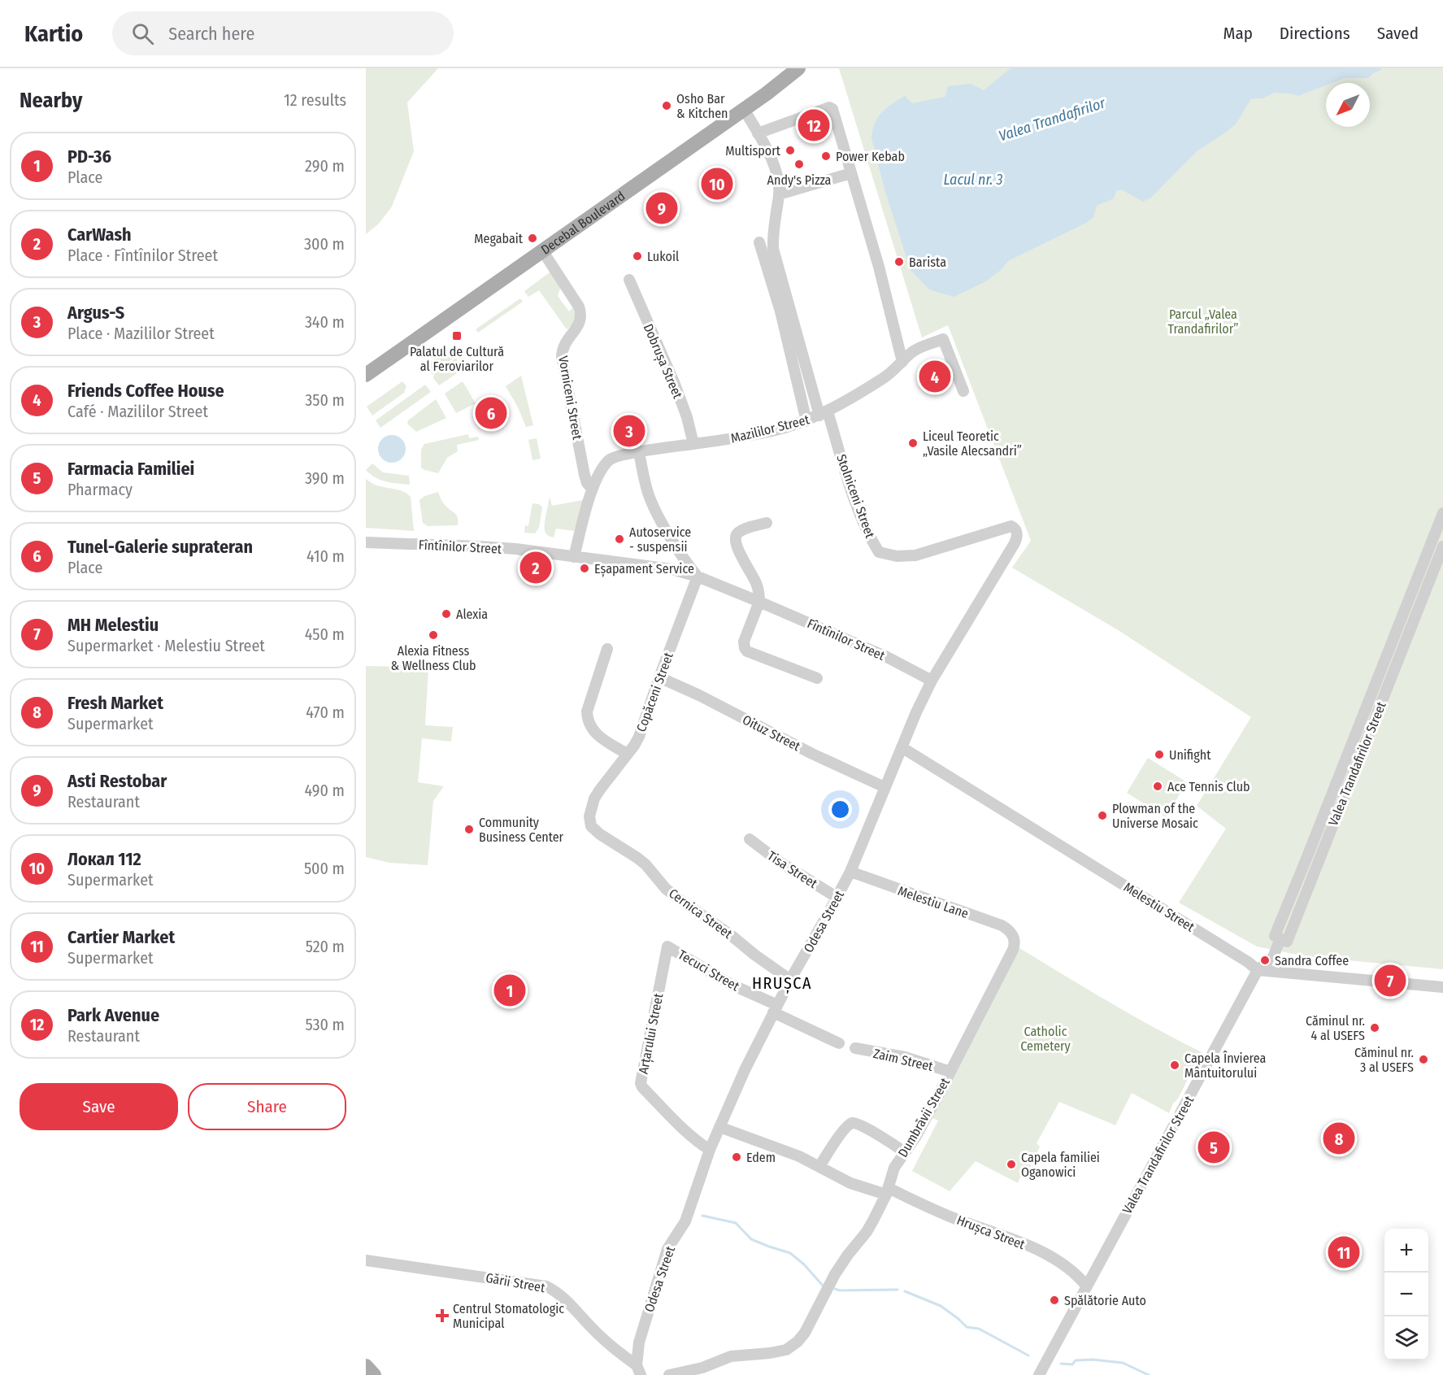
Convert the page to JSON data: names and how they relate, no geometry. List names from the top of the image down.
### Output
{
  "streets": {
    "main road": ["Decebal Boulevard"],
    "street": [
      "Dobrușa Street",
      "Vorniceni Street",
      "Mazililor Street",
      "Stolniceni Street",
      "Fîntînilor Street",
      "Copăceni Street",
      "Oituz Street",
      "Valea Trandafirilor Street",
      "Tisa Street",
      "Melestiu Lane",
      "Melestiu Street",
      "Cernica Street",
      "Odesa Street",
      "Tecuci Street",
      "Arțarului Street",
      "Zaim Street",
      "Dumbrăvii Street",
      "Hrușca Street",
      "Gării Street"
    ]
  },
  "crossings": [
    ["Decebal Boulevard", "Vorniceni Street"],
    ["Dobrușa Street", "Mazililor Street"],
    ["Vorniceni Street", "Mazililor Street"],
    ["Mazililor Street", "Stolniceni Street"],
    ["Stolniceni Street", "Odesa Street"],
    ["Fîntînilor Street", "Copăceni Street"],
    ["Fîntînilor Street", "Odesa Street"],
    ["Copăceni Street", "Oituz Street"],
    ["Copăceni Street", "Cernica Street"],
    ["Oituz Street", "Odesa Street"],
    ["Valea Trandafirilor Street", "Melestiu Street"],
    ["Valea Trandafirilor Street", "Hrușca Street"],
    ["Tisa Street", "Odesa Street"],
    ["Melestiu Lane", "Odesa Street"],
    ["Melestiu Lane", "Dumbrăvii Street"],
    ["Melestiu Street", "Odesa Street"],
    ["Cernica Street", "Odesa Street"],
    ["Odesa Street", "Tecuci Street"],
    ["Odesa Street", "Arțarului Street"],
    ["Odesa Street", "Hrușca Street"],
    ["Odesa Street", "Gării Street"],
    ["Tecuci Street", "Arțarului Street"],
    ["Zaim Street", "Dumbrăvii Street"],
    ["Dumbrăvii Street", "Hrușca Street"]
  ],
  "districts": ["HRUȘCA"],
  "water": ["Valea Trandafirilor", "Lacul nr. 3"],
  "parks": ["Parcul „Valea Trandafirilor”", "Catholic Cemetery"],
  "places": {
    "other": [
      "Osho Bar & Kitchen",
      "Multisport",
      "Power Kebab",
      "Andy's Pizza",
      "Megabait",
      "Lukoil",
      "Barista",
      "Liceul Teoretic „Vasile Alecsandri”",
      "Autoservice - suspensii",
      "Eșapament Service",
      "Alexia",
      "Alexia Fitness & Wellness Club",
      "Unifight",
      "Ace Tennis Club",
      "Plowman of the Universe Mosaic",
      "Community Business Center",
      "Sandra Coffee",
      "Căminul nr. 4 al USEFS",
      "Căminul nr. 3 al USEFS",
      "Capela Învierea Mântuitorului",
      "Edem",
      "Capela familiei Oganowici",
      "Spălătorie Auto"
    ],
    "transit": ["Palatul de Cultură al Feroviarilor"],
    "health": ["Centrul Stomatologic Municipal"]
  },
  "north": "bottom left",
  "page": {
    "header": "Kartio",
    "search": "Search here",
    "nav": ["Map", "Directions", "Saved"],
    "heading": ["Nearby", "12 results"],
    "pins": [
      "12",
      "10",
      "9",
      "4",
      "6",
      "3",
      "2",
      "7",
      "1",
      "8",
      "5",
      "11"
    ],
    "list": [
      {
        "mark": "1",
        "name": "PD-36",
        "note": "Place",
        "value": "290 m"
      },
      {
        "mark": "2",
        "name": "CarWash",
        "note": "Place · Fîntînilor Street",
        "value": "300 m"
      },
      {
        "mark": "3",
        "name": "Argus-S",
        "note": "Place · Mazililor Street",
        "value": "340 m"
      },
      {
        "mark": "4",
        "name": "Friends Coffee House",
        "note": "Café · Mazililor Street",
        "value": "350 m"
      },
      {
        "mark": "5",
        "name": "Farmacia Familiei",
        "note": "Pharmacy",
        "value": "390 m"
      },
      {
        "mark": "6",
        "name": "Tunel-Galerie suprateran",
        "note": "Place",
        "value": "410 m"
      },
      {
        "mark": "7",
        "name": "MH Melestiu",
        "note": "Supermarket · Melestiu Street",
        "value": "450 m"
      },
      {
        "mark": "8",
        "name": "Fresh Market",
        "note": "Supermarket",
        "value": "470 m"
      },
      {
        "mark": "9",
        "name": "Asti Restobar",
        "note": "Restaurant",
        "value": "490 m"
      },
      {
        "mark": "10",
        "name": "Локал 112",
        "note": "Supermarket",
        "value": "500 m"
      },
      {
        "mark": "11",
        "name": "Cartier Market",
        "note": "Supermarket",
        "value": "520 m"
      },
      {
        "mark": "12",
        "name": "Park Avenue",
        "note": "Restaurant",
        "value": "530 m"
      }
    ],
    "buttons": ["Save", "Share"],
    "map_buttons": ["+", "−"]
  }
}
